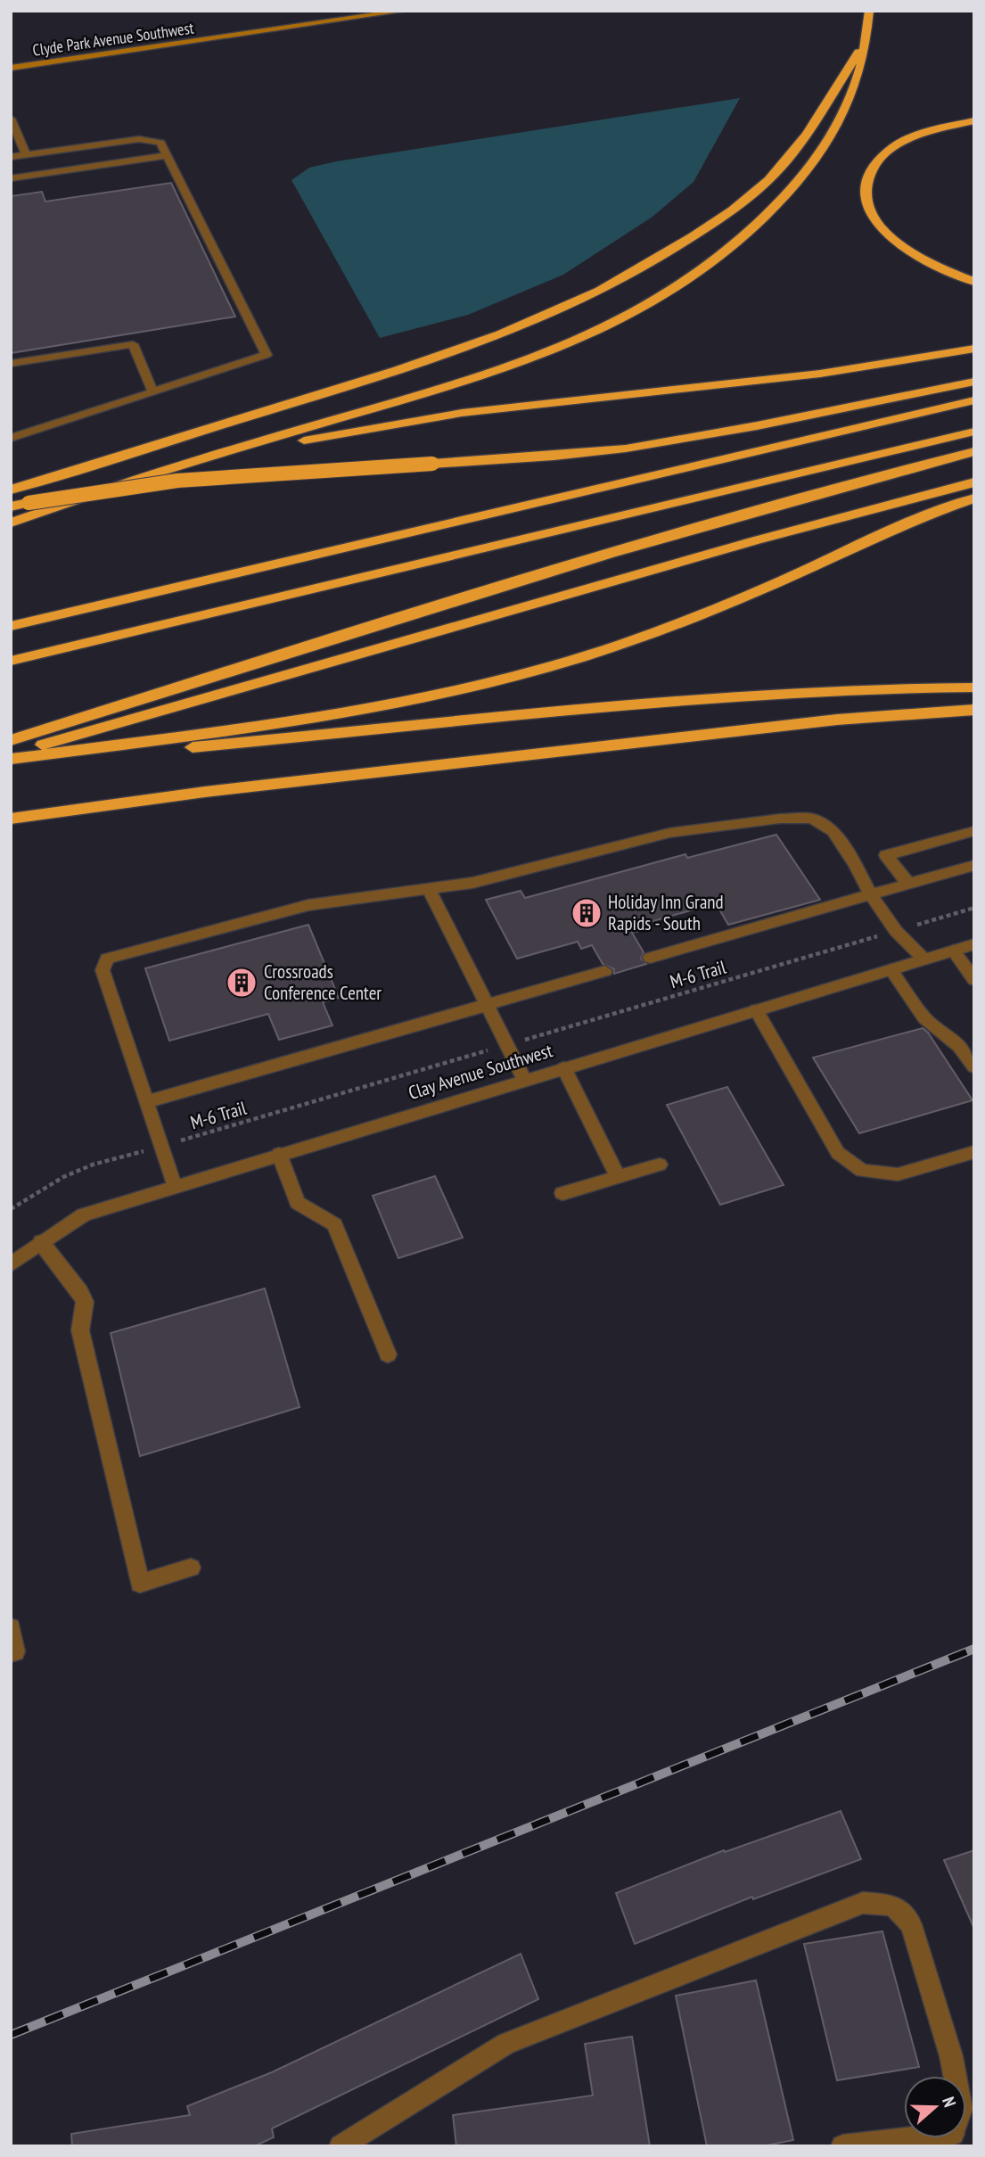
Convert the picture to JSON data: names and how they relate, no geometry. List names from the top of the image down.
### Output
{
  "streets": {
    "main road": ["Clyde Park Avenue Southwest"],
    "street": ["Clay Avenue Southwest"],
    "path": ["M-6 Trail"]
  },
  "places": {
    "building": ["Holiday Inn Grand Rapids - South", "Crossroads Conference Center"]
  },
  "north": "right"
}
